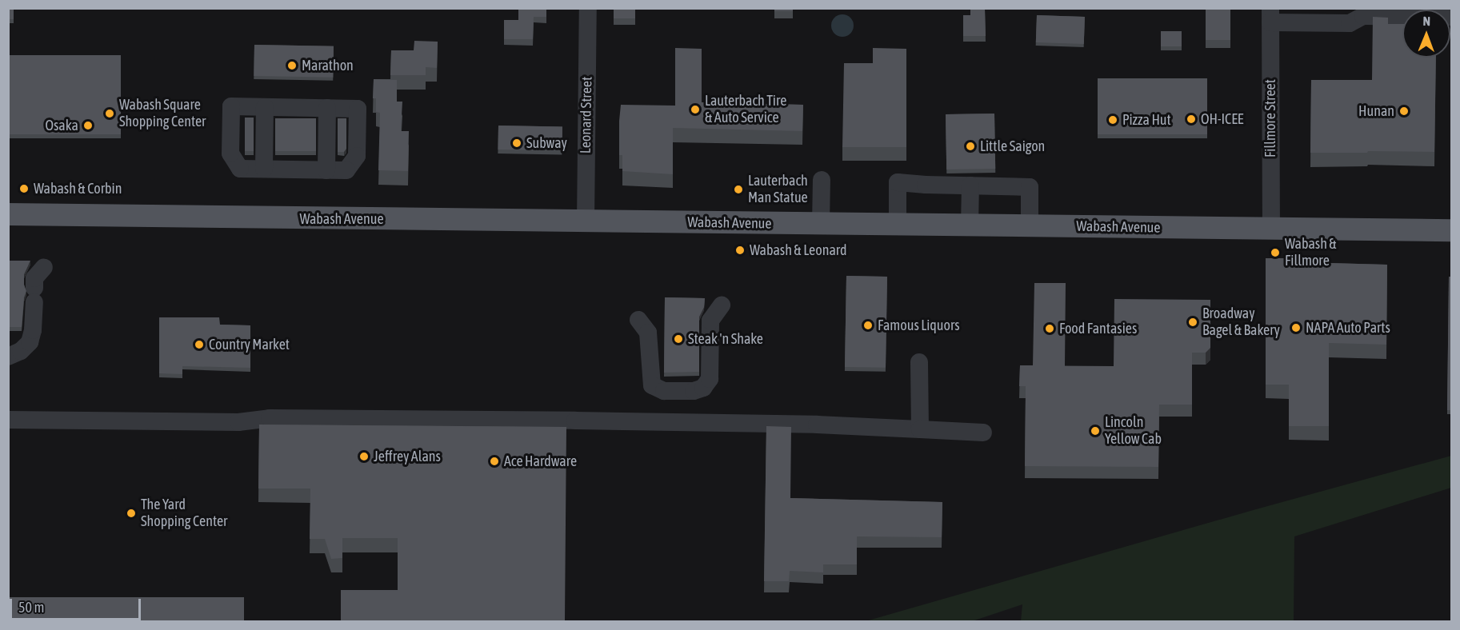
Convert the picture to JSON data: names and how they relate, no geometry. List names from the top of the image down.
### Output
{
  "streets": {
    "main road": ["Wabash Avenue"],
    "street": ["Leonard Street", "Fillmore Street"]
  },
  "crossings": [
    ["Leonard Street", "Wabash Avenue"],
    ["Fillmore Street", "Wabash Avenue"]
  ],
  "places": [
    "Marathon",
    "Lauterbach Tire & Auto Service",
    "Hunan",
    "Wabash Square Shopping Center",
    "OH-ICEE",
    "Pizza Hut",
    "Osaka",
    "Subway",
    "Little Saigon",
    "Wabash & Corbin",
    "Lauterbach Man Statue",
    "Wabash & Leonard",
    "Wabash & Fillmore",
    "Broadway Bagel & Bakery",
    "Famous Liquors",
    "NAPA Auto Parts",
    "Food Fantasies",
    "Steak 'n Shake",
    "Country Market",
    "Lincoln Yellow Cab",
    "Jeffrey Alans",
    "Ace Hardware",
    "The Yard Shopping Center"
  ],
  "scale_bar": "50 m",
  "north": "top"
}
